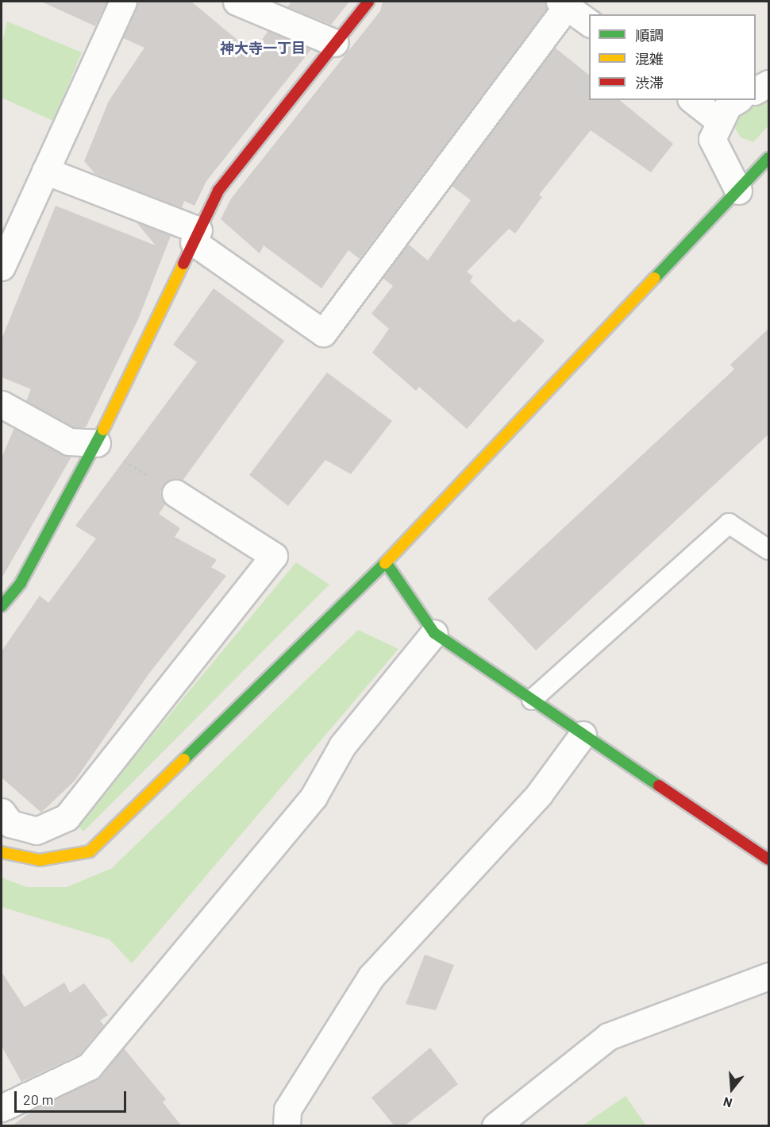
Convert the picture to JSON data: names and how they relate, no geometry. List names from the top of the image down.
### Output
{
  "districts": ["神大寺一丁目"],
  "legend": ["順調", "混雑", "渋滞"],
  "scale_bar": "20 m",
  "north": "bottom"
}
